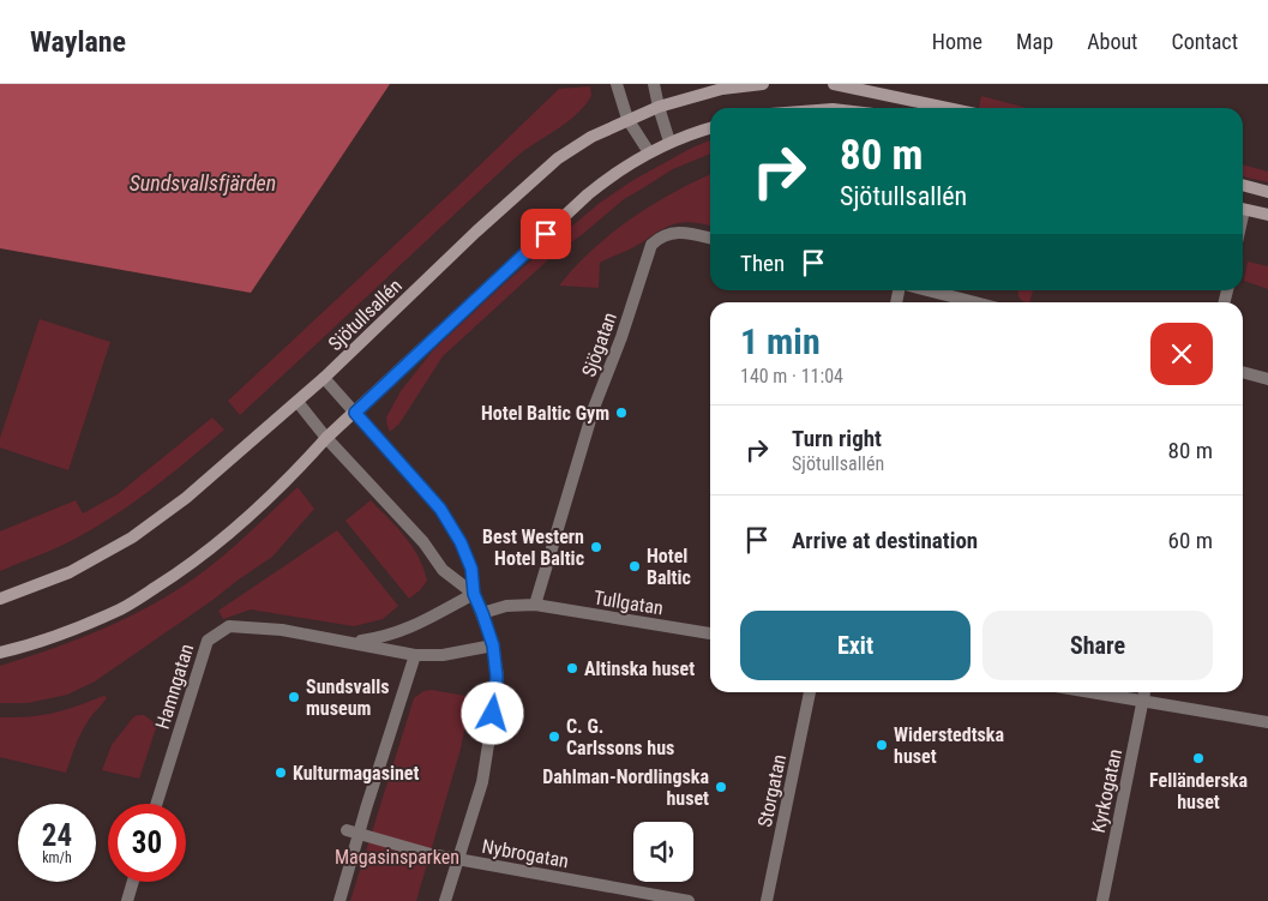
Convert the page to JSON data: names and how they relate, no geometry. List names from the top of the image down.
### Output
{
  "streets": {
    "main road": ["Sjötullsallén"],
    "street": [
      "Sjögatan",
      "Tullgatan",
      "Hamngatan",
      "Storgatan",
      "Kyrkogatan",
      "Nybrogatan"
    ]
  },
  "crossings": [
    ["Sjögatan", "Tullgatan"]
  ],
  "water": ["Sundsvallsfjärden"],
  "parks": ["Magasinsparken"],
  "places": [
    "Hotel Baltic Gym",
    "Best Western Hotel Baltic",
    "Hotel Baltic",
    "Altinska huset",
    "Sundsvalls museum",
    "C. G. Carlssons hus",
    "Widerstedtska huset",
    "Felländerska huset",
    "Kulturmagasinet",
    "Dahlman-Nordlingska huset"
  ],
  "page": {
    "header": "Waylane",
    "nav": [
      "Home",
      "Map",
      "About",
      "Contact"
    ],
    "turn": ["80 m", "Sjötullsallén"],
    "then": "Then",
    "heading": ["1 min", "140 m · 11:04"],
    "list": [
      {
        "name": "Turn right",
        "note": "Sjötullsallén",
        "value": "80 m"
      },
      {
        "name": "Arrive at destination",
        "value": "60 m"
      }
    ],
    "buttons": ["Exit", "Share"],
    "speed": "24 km/h",
    "limit": "30"
  }
}
